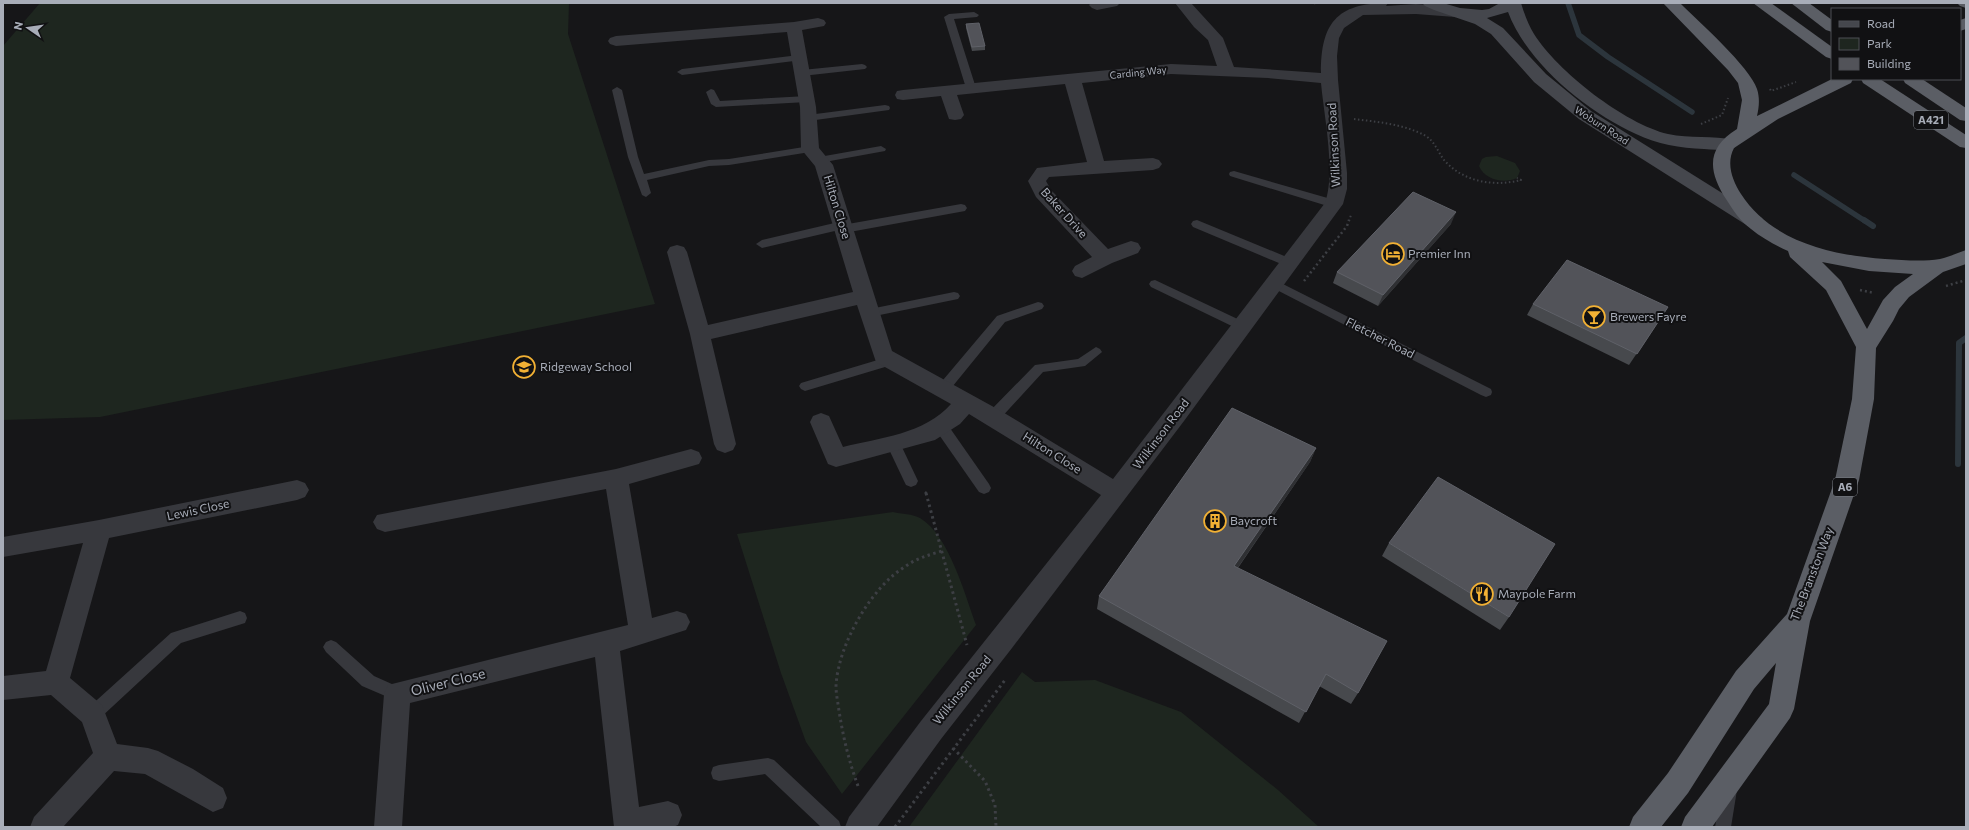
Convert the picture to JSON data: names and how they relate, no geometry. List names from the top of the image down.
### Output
{
  "streets": {
    "highway": ["A421", "A6", "The Branston Way"],
    "main road": ["Woburn Road"],
    "street": [
      "Carding Way",
      "Wilkinson Road",
      "Hilton Close",
      "Baker Drive",
      "Lewis Close",
      "Oliver Close"
    ],
    "lane": ["Fletcher Road"]
  },
  "crossings": [
    ["Carding Way", "Wilkinson Road"],
    ["Woburn Road", "Wilkinson Road"],
    ["Wilkinson Road", "Hilton Close"],
    ["Wilkinson Road", "Fletcher Road"]
  ],
  "places": {
    "hotel": ["Premier Inn"],
    "bar": ["Brewers Fayre"],
    "school or university": ["Ridgeway School"],
    "building": ["Baycroft"],
    "restaurant": ["Maypole Farm"]
  },
  "legend": ["Road", "Park", "Building"],
  "north": "left"
}
